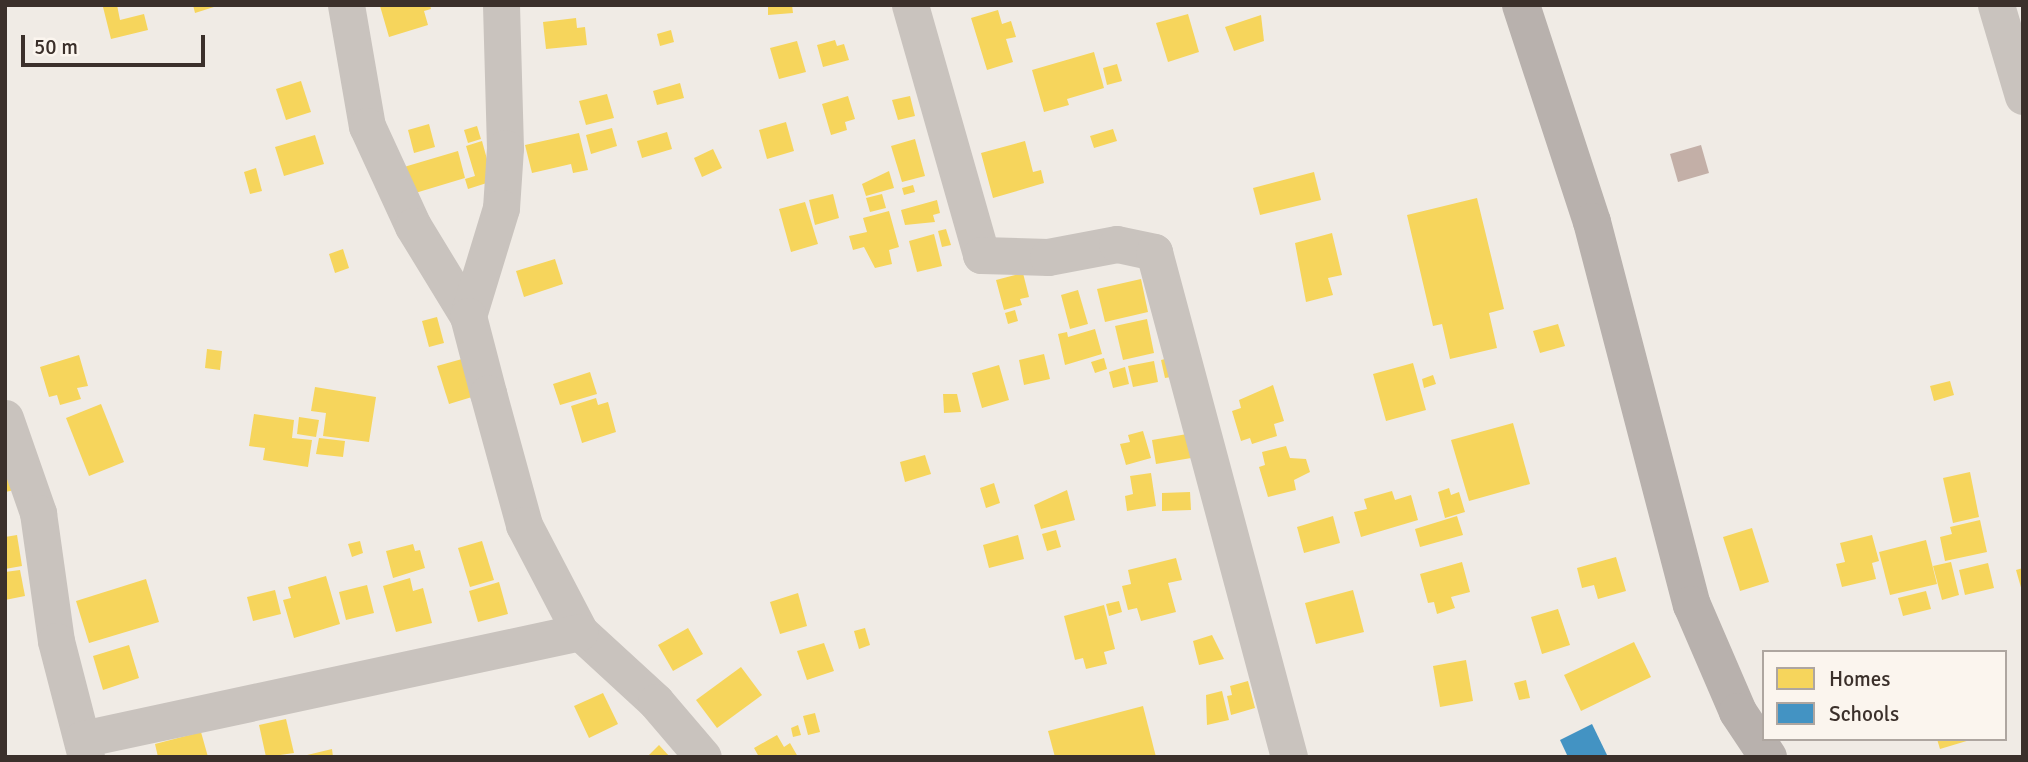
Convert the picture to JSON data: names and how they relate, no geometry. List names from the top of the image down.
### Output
{
  "legend": ["Homes", "Schools"],
  "scale_bar": "50 m"
}
